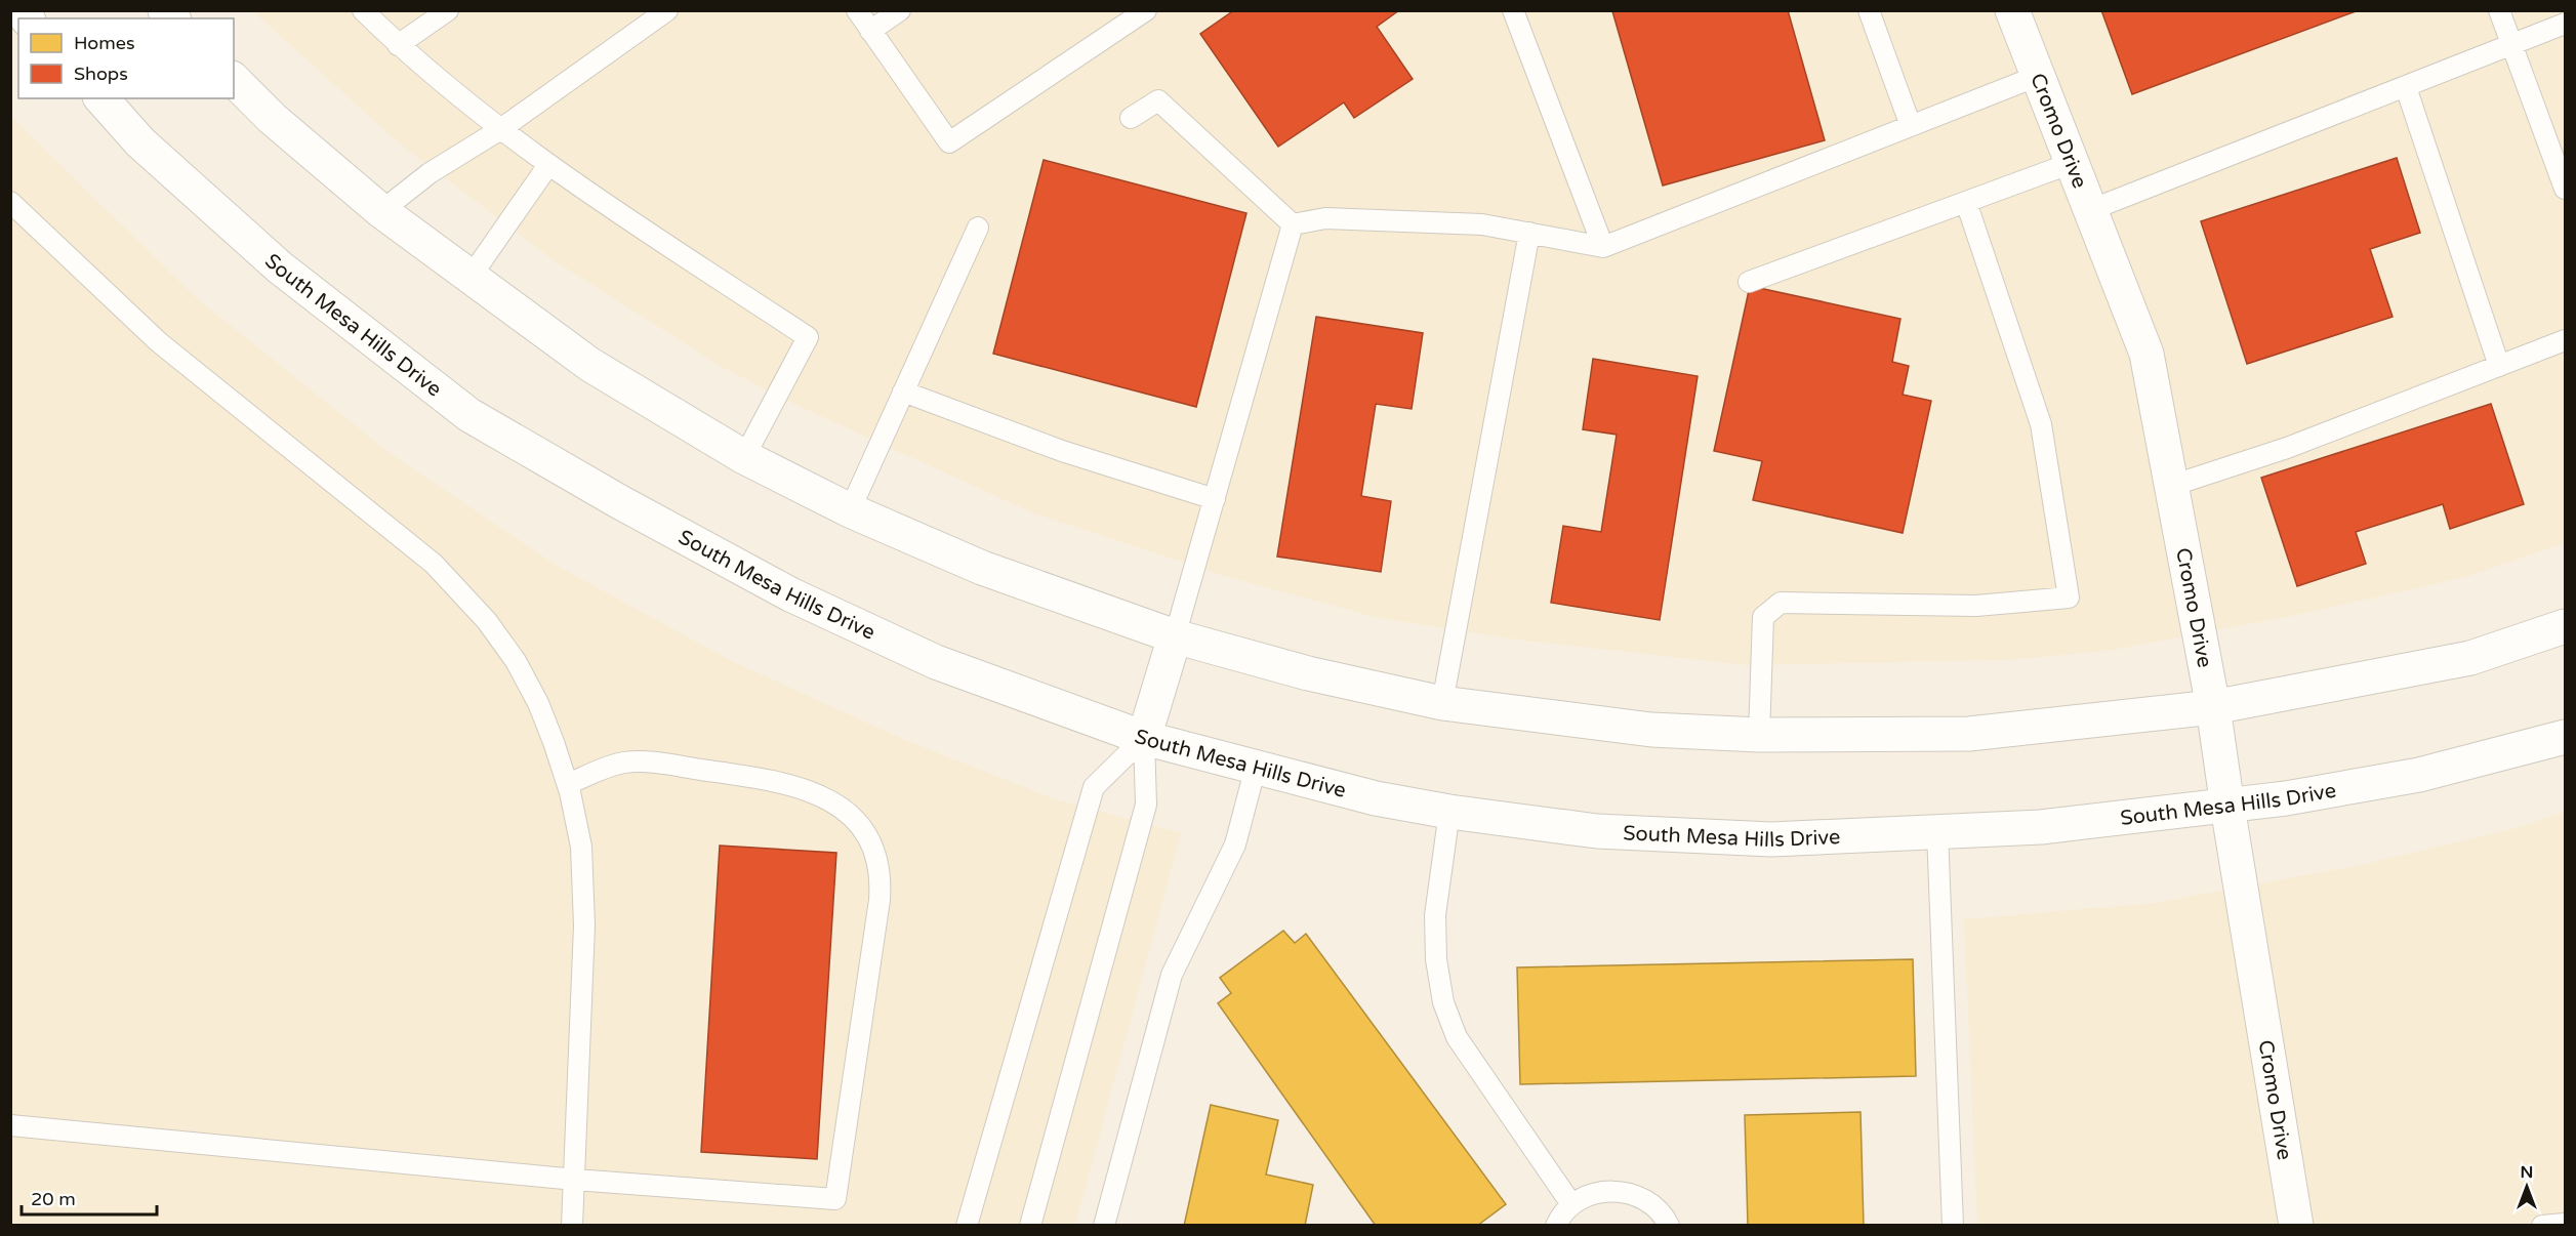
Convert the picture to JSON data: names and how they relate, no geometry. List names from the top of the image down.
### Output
{
  "streets": {
    "street": ["Cromo Drive", "South Mesa Hills Drive"]
  },
  "crossings": [
    ["Cromo Drive", "South Mesa Hills Drive"]
  ],
  "legend": ["Homes", "Shops"],
  "scale_bar": "20 m",
  "north": "top"
}
